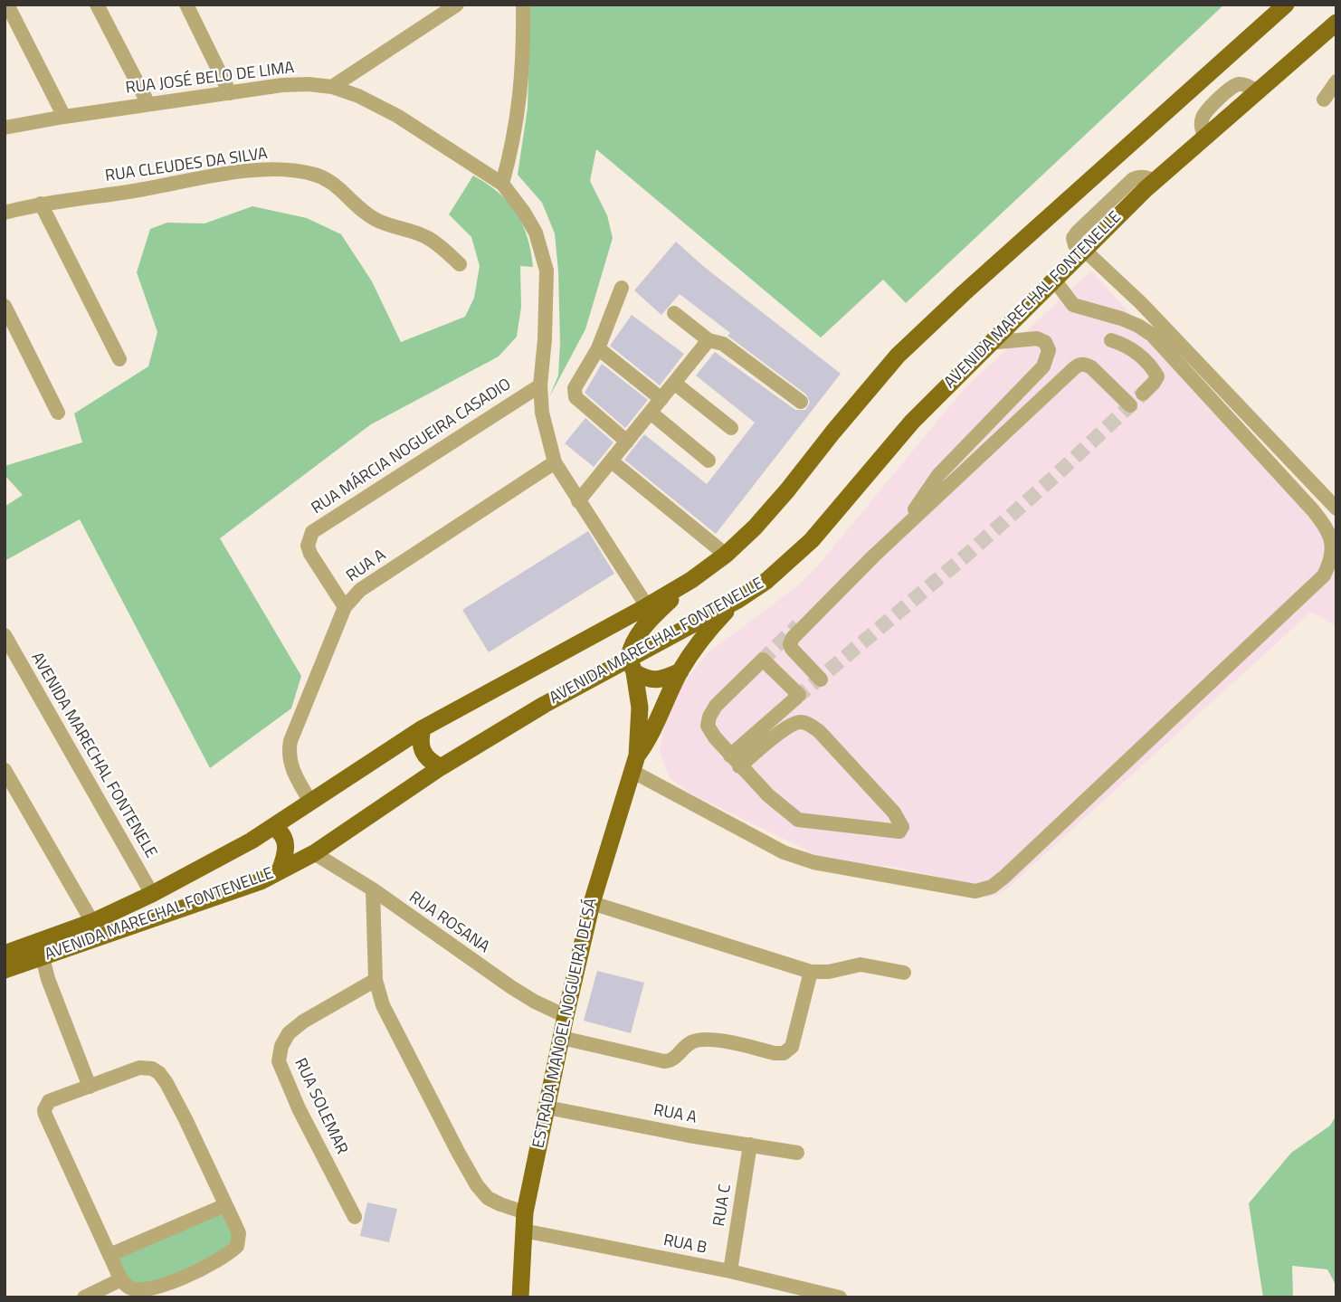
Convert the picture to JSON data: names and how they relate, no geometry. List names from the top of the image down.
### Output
{
  "streets": {
    "main road": ["AVENIDA MARECHAL FONTENELLE", "ESTRADA MANOEL NOGUEIRA DE SÁ"],
    "street": [
      "RUA JOSÉ BELO DE LIMA",
      "RUA CLEUDES DA SILVA",
      "RUA MÁRCIA NOGUEIRA CASADIO",
      "RUA A",
      "AVENIDA MARECHAL FONTENELE",
      "RUA ROSANA",
      "RUA SOLEMAR",
      "RUA C",
      "RUA B"
    ]
  },
  "crossings": [
    ["RUA JOSÉ BELO DE LIMA", "AVENIDA MARECHAL FONTENELLE"],
    ["RUA JOSÉ BELO DE LIMA", "RUA MÁRCIA NOGUEIRA CASADIO"],
    ["RUA JOSÉ BELO DE LIMA", "RUA A"],
    ["AVENIDA MARECHAL FONTENELLE", "RUA A"],
    ["AVENIDA MARECHAL FONTENELLE", "AVENIDA MARECHAL FONTENELE"],
    ["AVENIDA MARECHAL FONTENELLE", "RUA ROSANA"],
    ["AVENIDA MARECHAL FONTENELLE", "ESTRADA MANOEL NOGUEIRA DE SÁ"],
    ["RUA MÁRCIA NOGUEIRA CASADIO", "RUA A"],
    ["RUA A", "ESTRADA MANOEL NOGUEIRA DE SÁ"],
    ["RUA A", "RUA C"],
    ["RUA ROSANA", "ESTRADA MANOEL NOGUEIRA DE SÁ"],
    ["RUA ROSANA", "RUA B"],
    ["ESTRADA MANOEL NOGUEIRA DE SÁ", "RUA B"],
    ["RUA SOLEMAR", "RUA B"],
    ["RUA C", "RUA B"]
  ]
}
